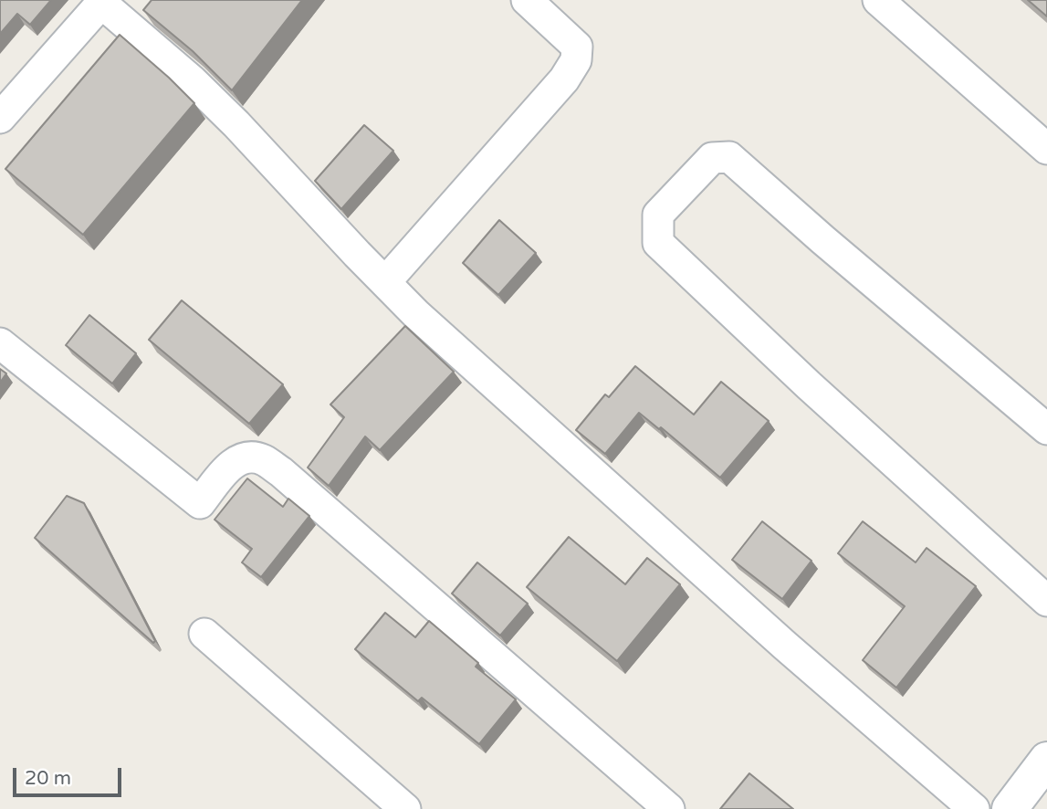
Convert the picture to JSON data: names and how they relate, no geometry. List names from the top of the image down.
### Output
{
  "scale_bar": "20 m"
}
